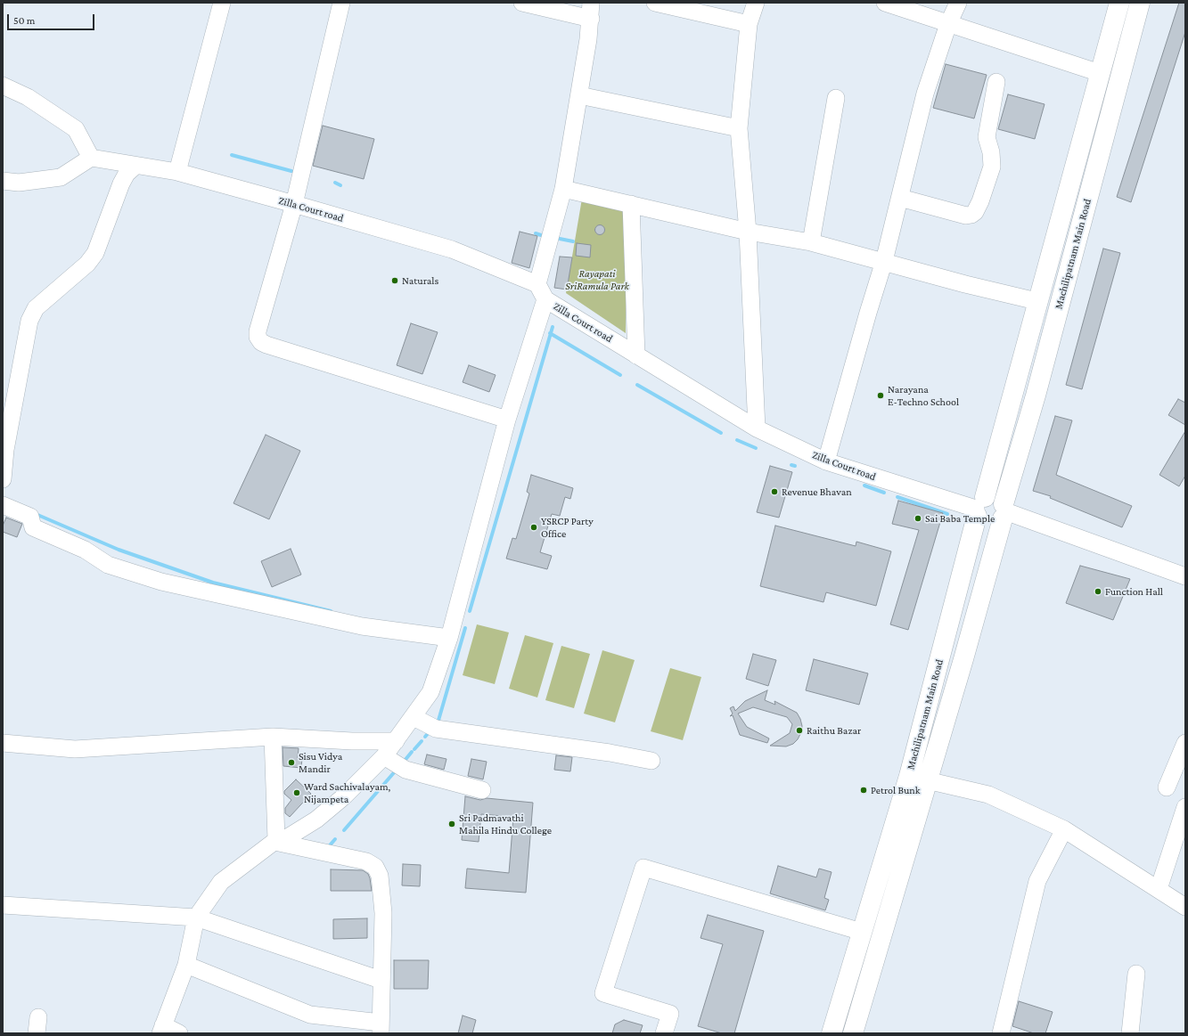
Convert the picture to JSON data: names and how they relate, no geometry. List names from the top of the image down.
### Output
{
  "streets": {
    "main road": ["Machilipatnam Main Road"],
    "street": ["Zilla Court road"]
  },
  "crossings": [
    ["Zilla Court road", "Machilipatnam Main Road"]
  ],
  "parks": ["Rayapati SriRamula Park"],
  "places": [
    "Naturals",
    "Narayana E-Techno School",
    "Revenue Bhavan",
    "Sai Baba Temple",
    "YSRCP Party Office",
    "Function Hall",
    "Raithu Bazar",
    "Sisu Vidya Mandir",
    "Petrol Bunk",
    "Ward Sachivalayam, Nijampeta",
    "Sri Padmavathi Mahila Hindu College"
  ],
  "scale_bar": "50 m"
}
